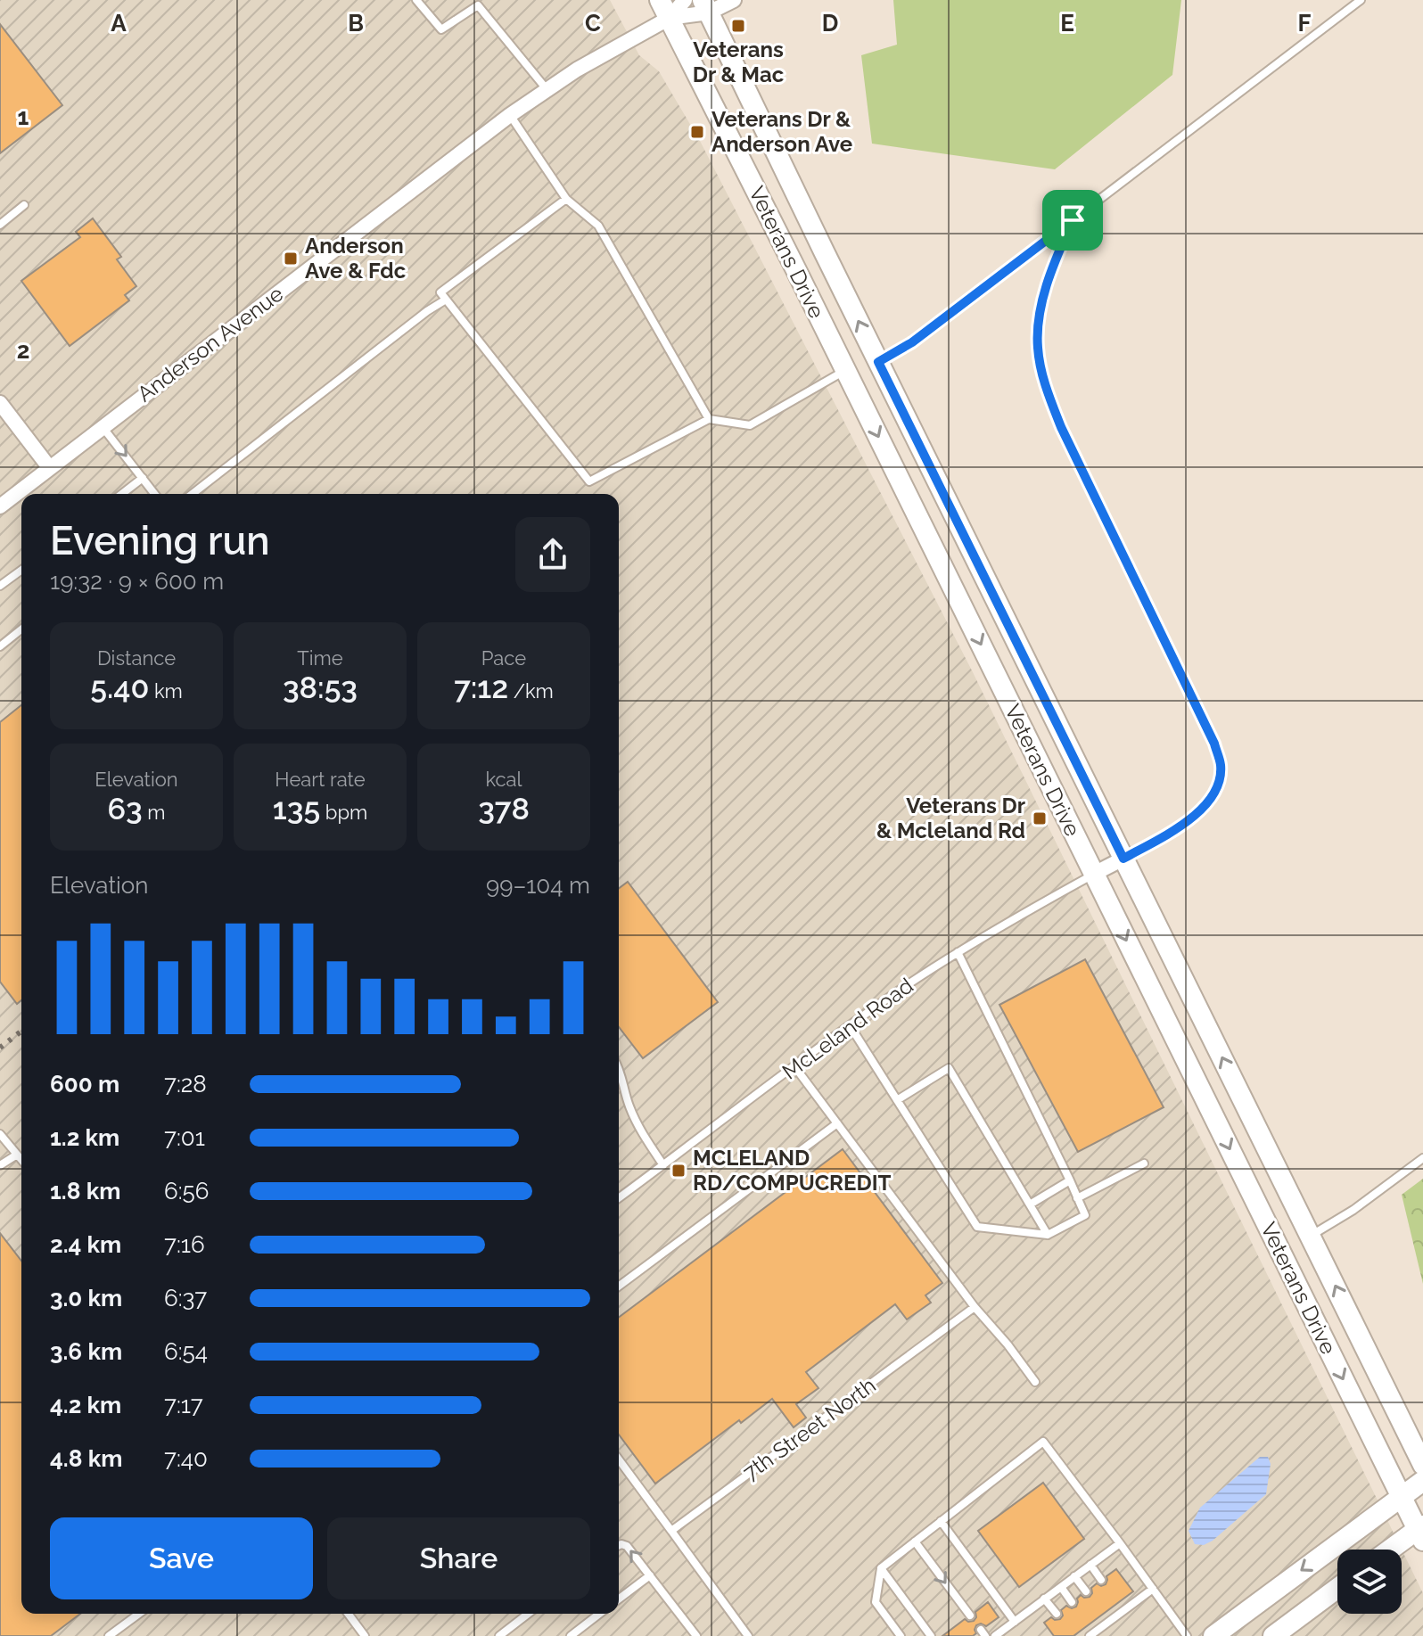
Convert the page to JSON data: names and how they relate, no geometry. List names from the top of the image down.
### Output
{
  "streets": {
    "main road": ["Veterans Drive"],
    "street": ["Anderson Avenue"],
    "lane": ["McLeland Road", "7th Street North"]
  },
  "crossings": [
    ["Veterans Drive", "Anderson Avenue"],
    ["Veterans Drive", "McLeland Road"]
  ],
  "places": {
    "transit": [
      "Veterans Dr & Mac",
      "Veterans Dr & Anderson Ave",
      "Anderson Ave & Fdc",
      "Veterans Dr & Mcleland Rd",
      "MCLELAND RD/COMPUCREDIT"
    ]
  },
  "page": {
    "heading": ["Evening run", "19:32 · 9 × 600 m"],
    "stats": [
      ["Distance", "5.40 km"],
      ["Time", "38:53"],
      ["Pace", "7:12 /km"],
      ["Elevation", "63 m"],
      ["Heart rate", "135 bpm"],
      ["kcal", "378"]
    ],
    "chart": ["Elevation", "99–104 m"],
    "list": [
      {
        "name": "600 m",
        "note": "7:28"
      },
      {
        "name": "1.2 km",
        "note": "7:01"
      },
      {
        "name": "1.8 km",
        "note": "6:56"
      },
      {
        "name": "2.4 km",
        "note": "7:16"
      },
      {
        "name": "3.0 km",
        "note": "6:37"
      },
      {
        "name": "3.6 km",
        "note": "6:54"
      },
      {
        "name": "4.2 km",
        "note": "7:17"
      },
      {
        "name": "4.8 km",
        "note": "7:40"
      }
    ],
    "buttons": ["Save", "Share"]
  },
  "grid": {
    "columns": [
      "A",
      "B",
      "C",
      "D",
      "E",
      "F"
    ],
    "rows": ["1", "2"]
  }
}
